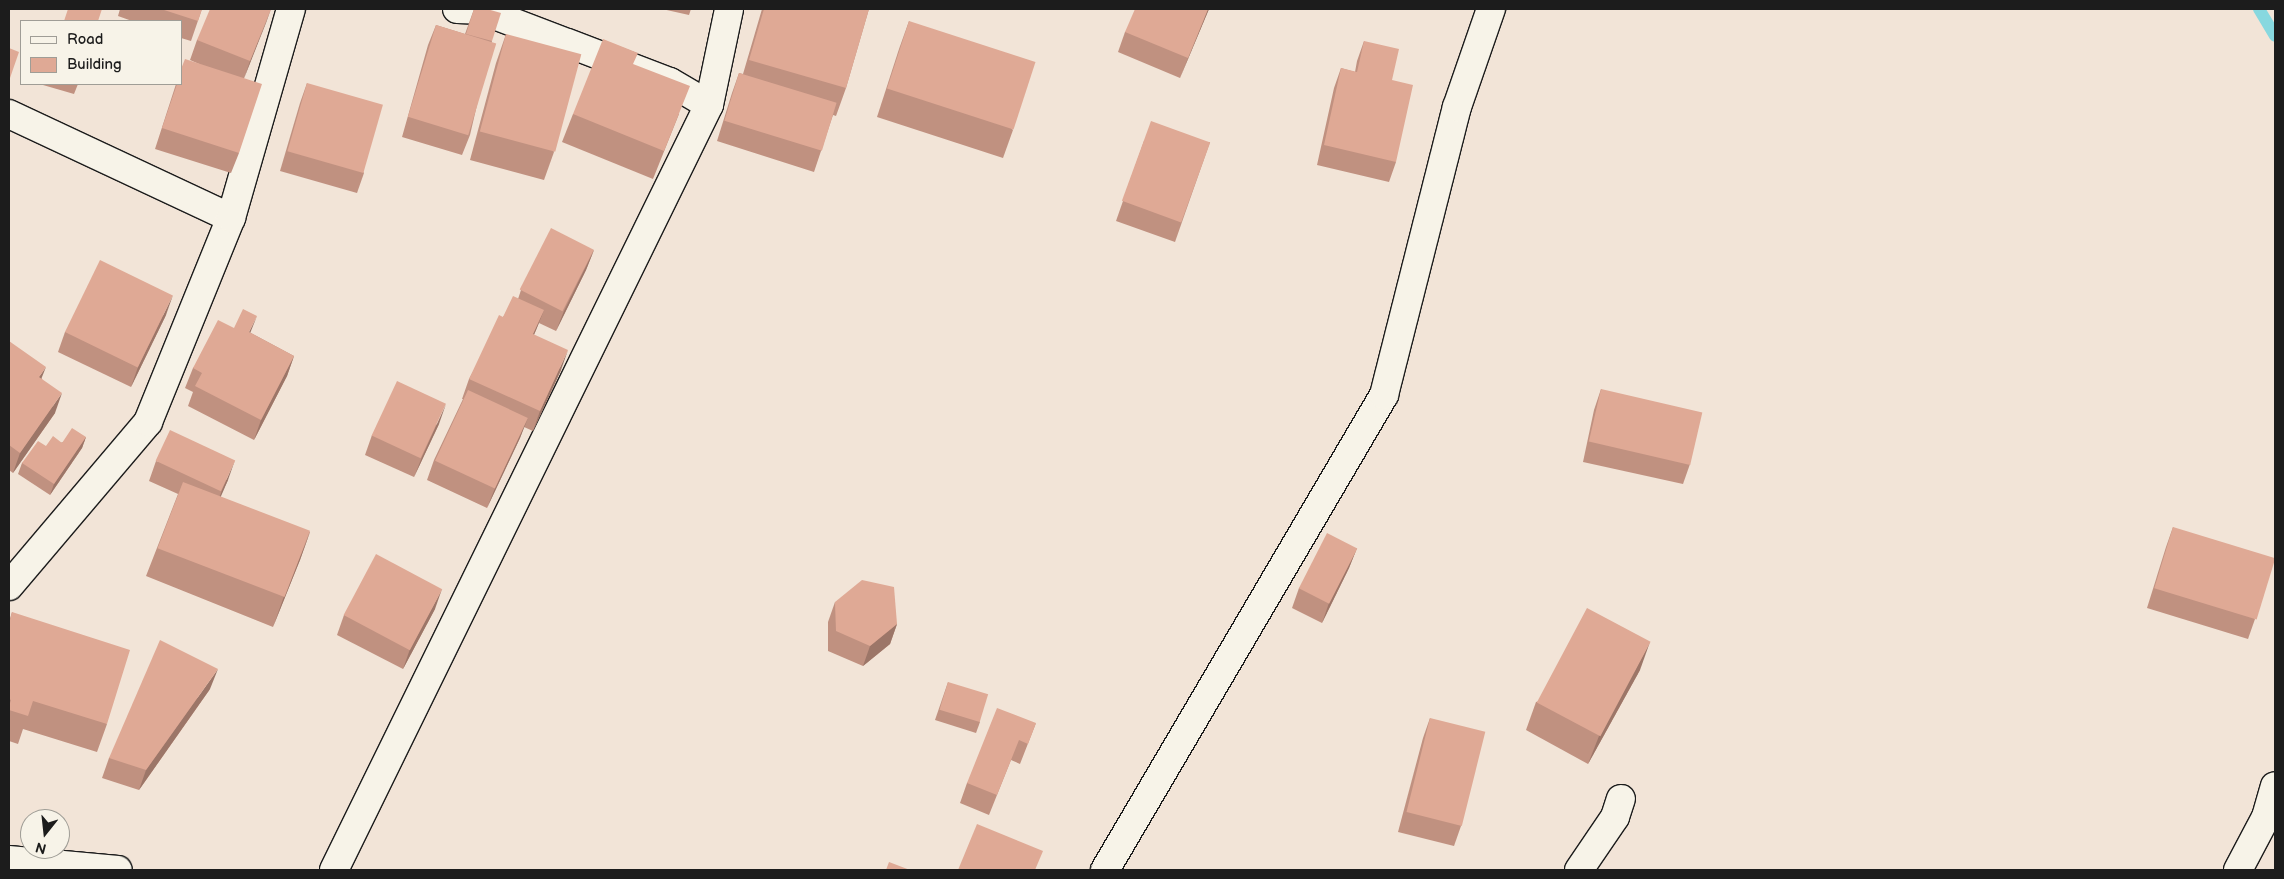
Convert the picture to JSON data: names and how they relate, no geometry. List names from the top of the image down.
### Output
{
  "legend": ["Road", "Building"],
  "north": "bottom"
}
